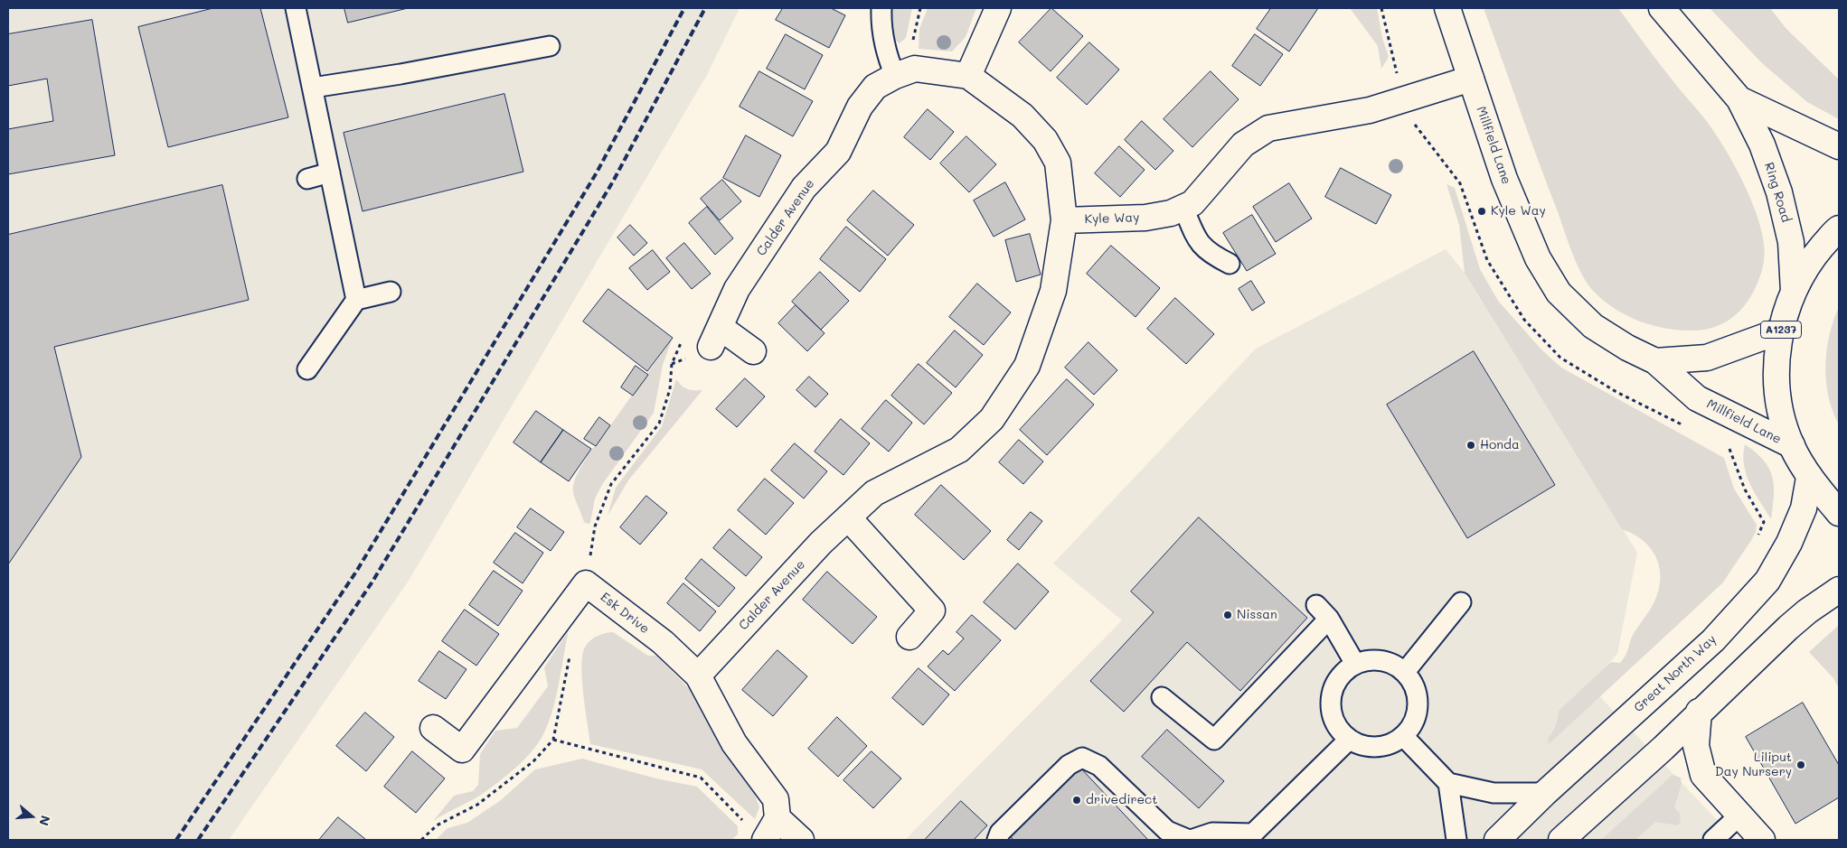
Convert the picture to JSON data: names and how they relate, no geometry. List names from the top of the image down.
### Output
{
  "streets": {
    "main road": [
      "Millfield Lane",
      "Ring Road",
      "Calder Avenue",
      "Kyle Way",
      "A1237",
      "Esk Drive",
      "Great North Way"
    ]
  },
  "crossings": [
    ["Millfield Lane", "Kyle Way"],
    ["Millfield Lane", "A1237"],
    ["Ring Road", "A1237"],
    ["Calder Avenue", "Kyle Way"],
    ["Calder Avenue", "Esk Drive"],
    ["A1237", "Great North Way"]
  ],
  "places": [
    "Kyle Way",
    "Honda",
    "Nissan",
    "Liliput Day Nursery",
    "drivedirect"
  ],
  "north": "right"
}
